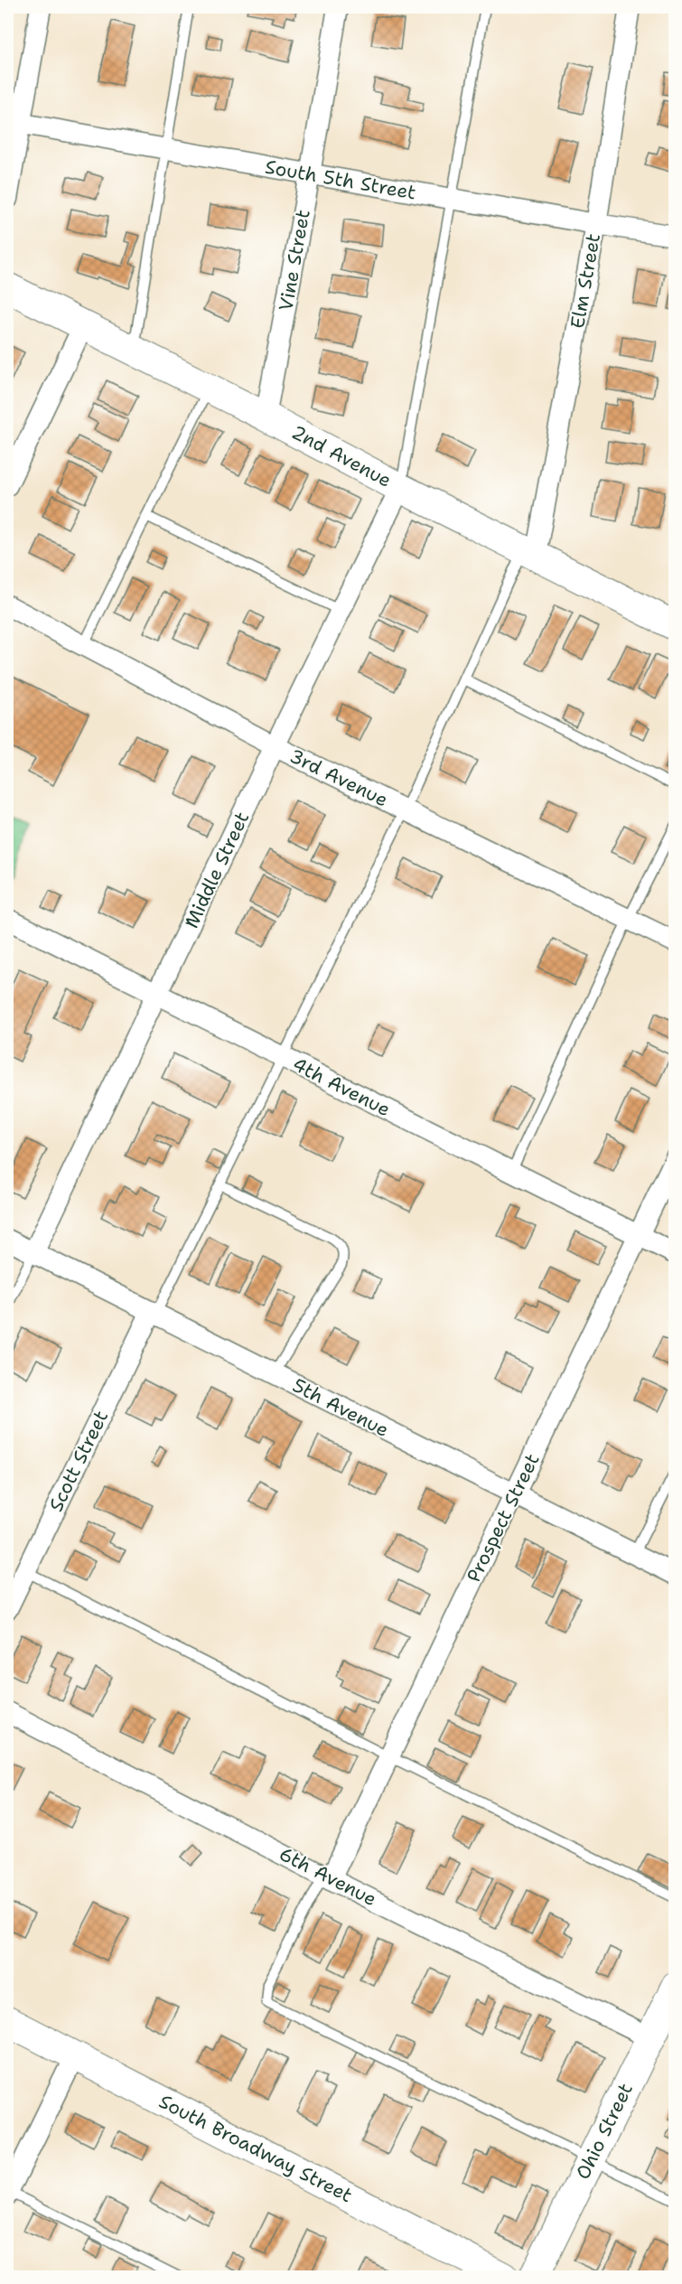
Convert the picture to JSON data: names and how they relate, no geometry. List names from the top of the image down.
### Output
{
  "streets": {
    "street": [
      "South 5th Street",
      "Vine Street",
      "Elm Street",
      "2nd Avenue",
      "3rd Avenue",
      "Middle Street",
      "4th Avenue",
      "5th Avenue",
      "Scott Street",
      "Prospect Street",
      "6th Avenue",
      "Ohio Street",
      "South Broadway Street"
    ]
  },
  "crossings": [
    ["South 5th Street", "Vine Street"],
    ["South 5th Street", "Elm Street"],
    ["Vine Street", "2nd Avenue"],
    ["Elm Street", "2nd Avenue"],
    ["2nd Avenue", "Middle Street"],
    ["3rd Avenue", "Middle Street"],
    ["Middle Street", "4th Avenue"],
    ["Middle Street", "5th Avenue"],
    ["4th Avenue", "Prospect Street"],
    ["5th Avenue", "Scott Street"],
    ["5th Avenue", "Prospect Street"],
    ["Prospect Street", "6th Avenue"],
    ["6th Avenue", "Ohio Street"]
  ]
}
